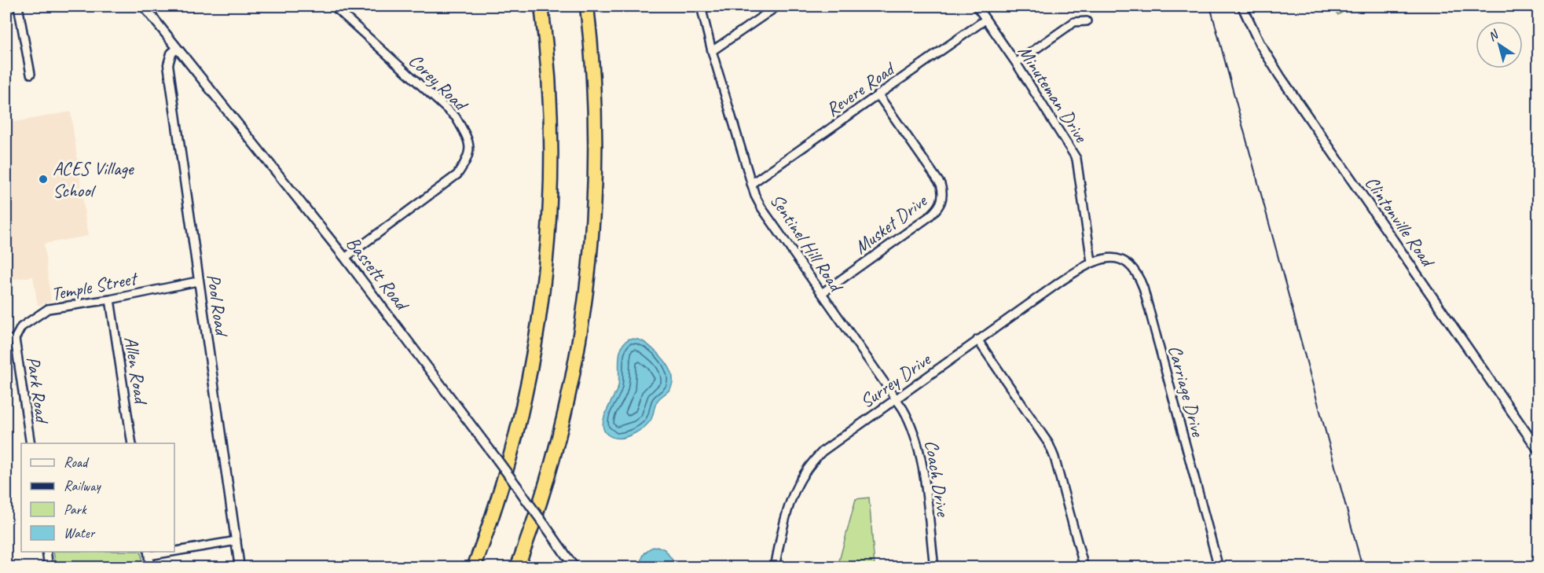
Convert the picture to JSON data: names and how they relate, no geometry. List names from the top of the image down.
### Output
{
  "streets": {
    "street": [
      "Corey Road",
      "Revere Road",
      "Minuteman Drive",
      "Clintonville Road",
      "Musket Drive",
      "Sentinel Hill Road",
      "Bassett Road",
      "Temple Street",
      "Pool Road",
      "Allen Road",
      "Surrey Drive",
      "Park Road",
      "Carriage Drive",
      "Coach Drive"
    ]
  },
  "crossings": [
    ["Corey Road", "Bassett Road"],
    ["Revere Road", "Minuteman Drive"],
    ["Revere Road", "Musket Drive"],
    ["Revere Road", "Sentinel Hill Road"],
    ["Minuteman Drive", "Surrey Drive"],
    ["Minuteman Drive", "Carriage Drive"],
    ["Musket Drive", "Sentinel Hill Road"],
    ["Sentinel Hill Road", "Surrey Drive"],
    ["Sentinel Hill Road", "Coach Drive"],
    ["Bassett Road", "Pool Road"],
    ["Temple Street", "Pool Road"],
    ["Temple Street", "Allen Road"],
    ["Temple Street", "Park Road"],
    ["Surrey Drive", "Carriage Drive"],
    ["Surrey Drive", "Coach Drive"]
  ],
  "places": ["ACES Village School"],
  "legend": [
    "Road",
    "Railway",
    "Park",
    "Water"
  ],
  "north": "top left"
}
